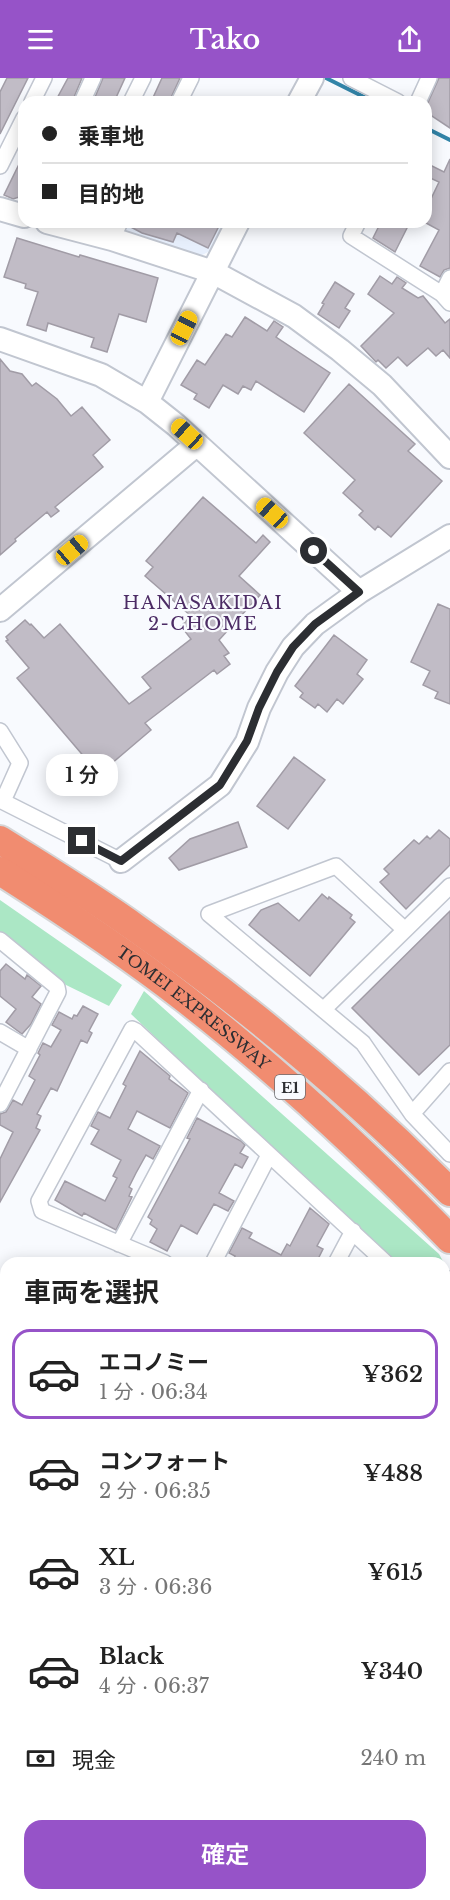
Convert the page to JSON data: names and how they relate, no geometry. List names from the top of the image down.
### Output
{
  "streets": {
    "highway": ["TOMEI EXPRESSWAY", "E1"]
  },
  "districts": ["HANASAKIDAI 2-CHOME"],
  "page": {
    "header": "Tako",
    "banner": ["乗車地", "目的地"],
    "bubble": "1 分",
    "heading": "車両を選択",
    "list": [
      {
        "name": "エコノミー",
        "note": "1 分 · 06:34",
        "value": "¥362"
      },
      {
        "name": "コンフォート",
        "note": "2 分 · 06:35",
        "value": "¥488"
      },
      {
        "name": "XL",
        "note": "3 分 · 06:36",
        "value": "¥615"
      },
      {
        "name": "Black",
        "note": "4 分 · 06:37",
        "value": "¥340"
      }
    ],
    "pay": ["現金", "240 m"],
    "buttons": "確定"
  }
}
